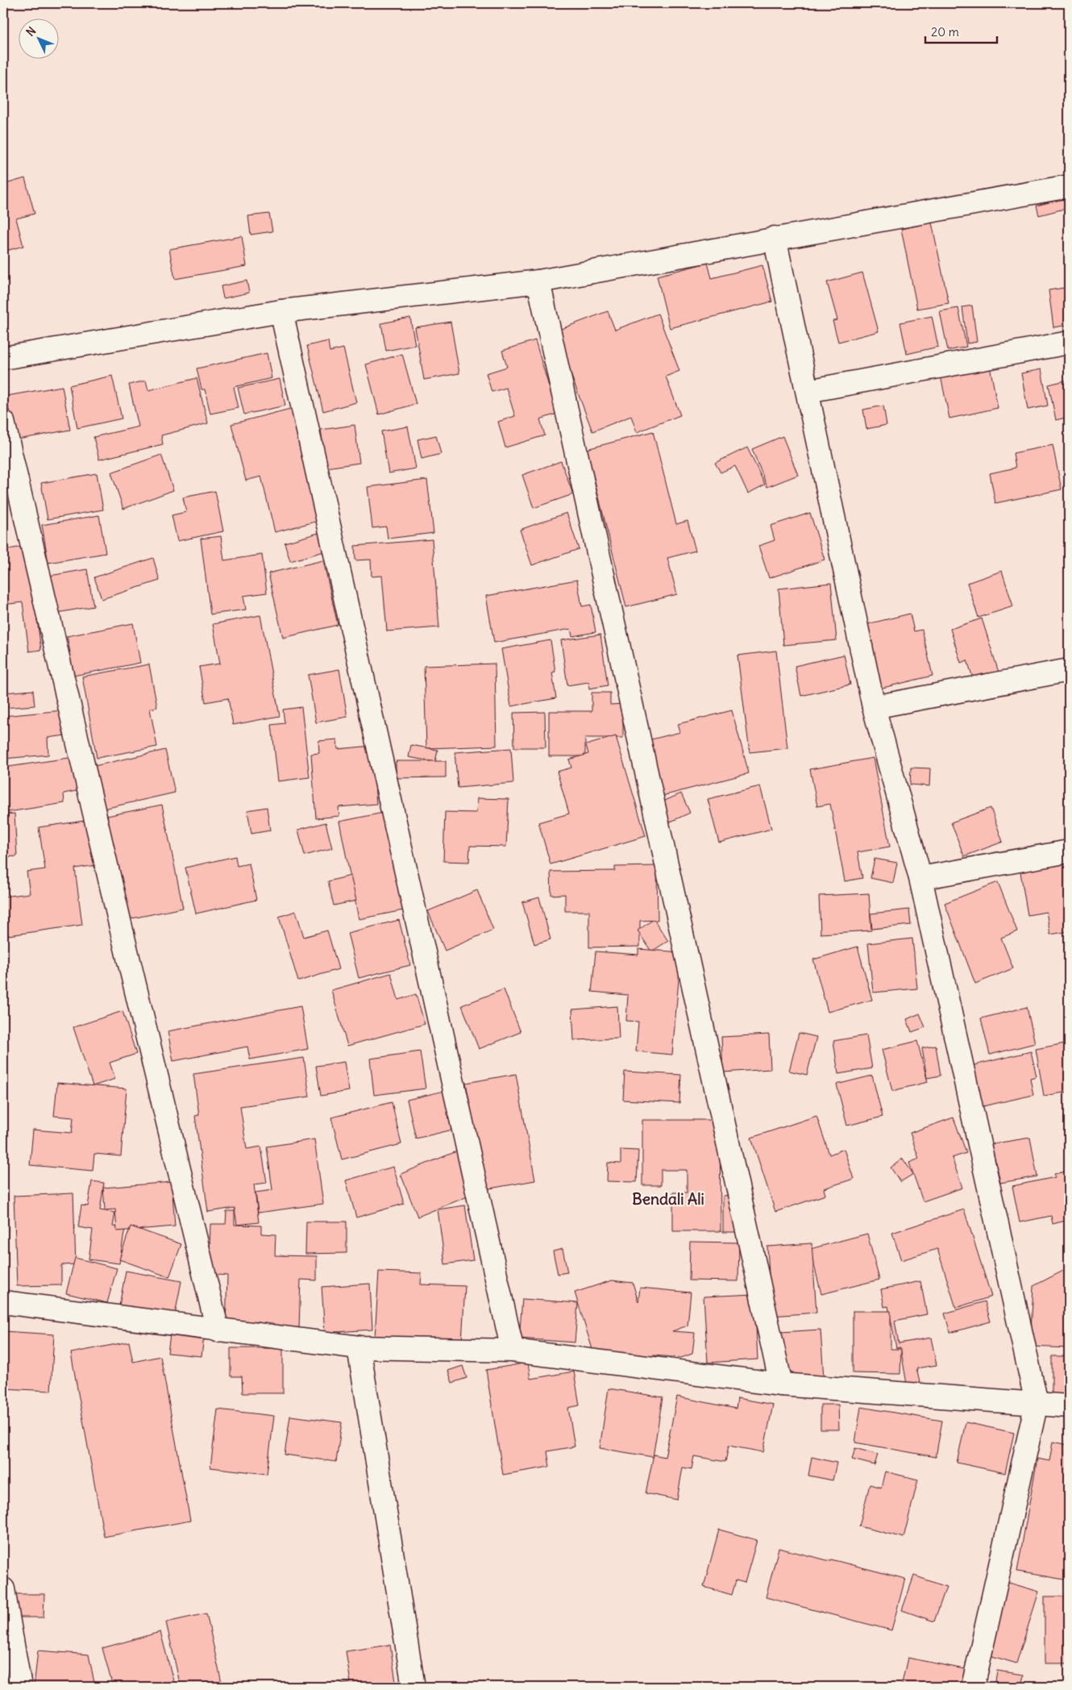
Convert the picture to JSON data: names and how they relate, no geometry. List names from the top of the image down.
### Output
{
  "districts": ["Bendali Ali"],
  "scale_bar": "20 m",
  "north": "top left"
}
